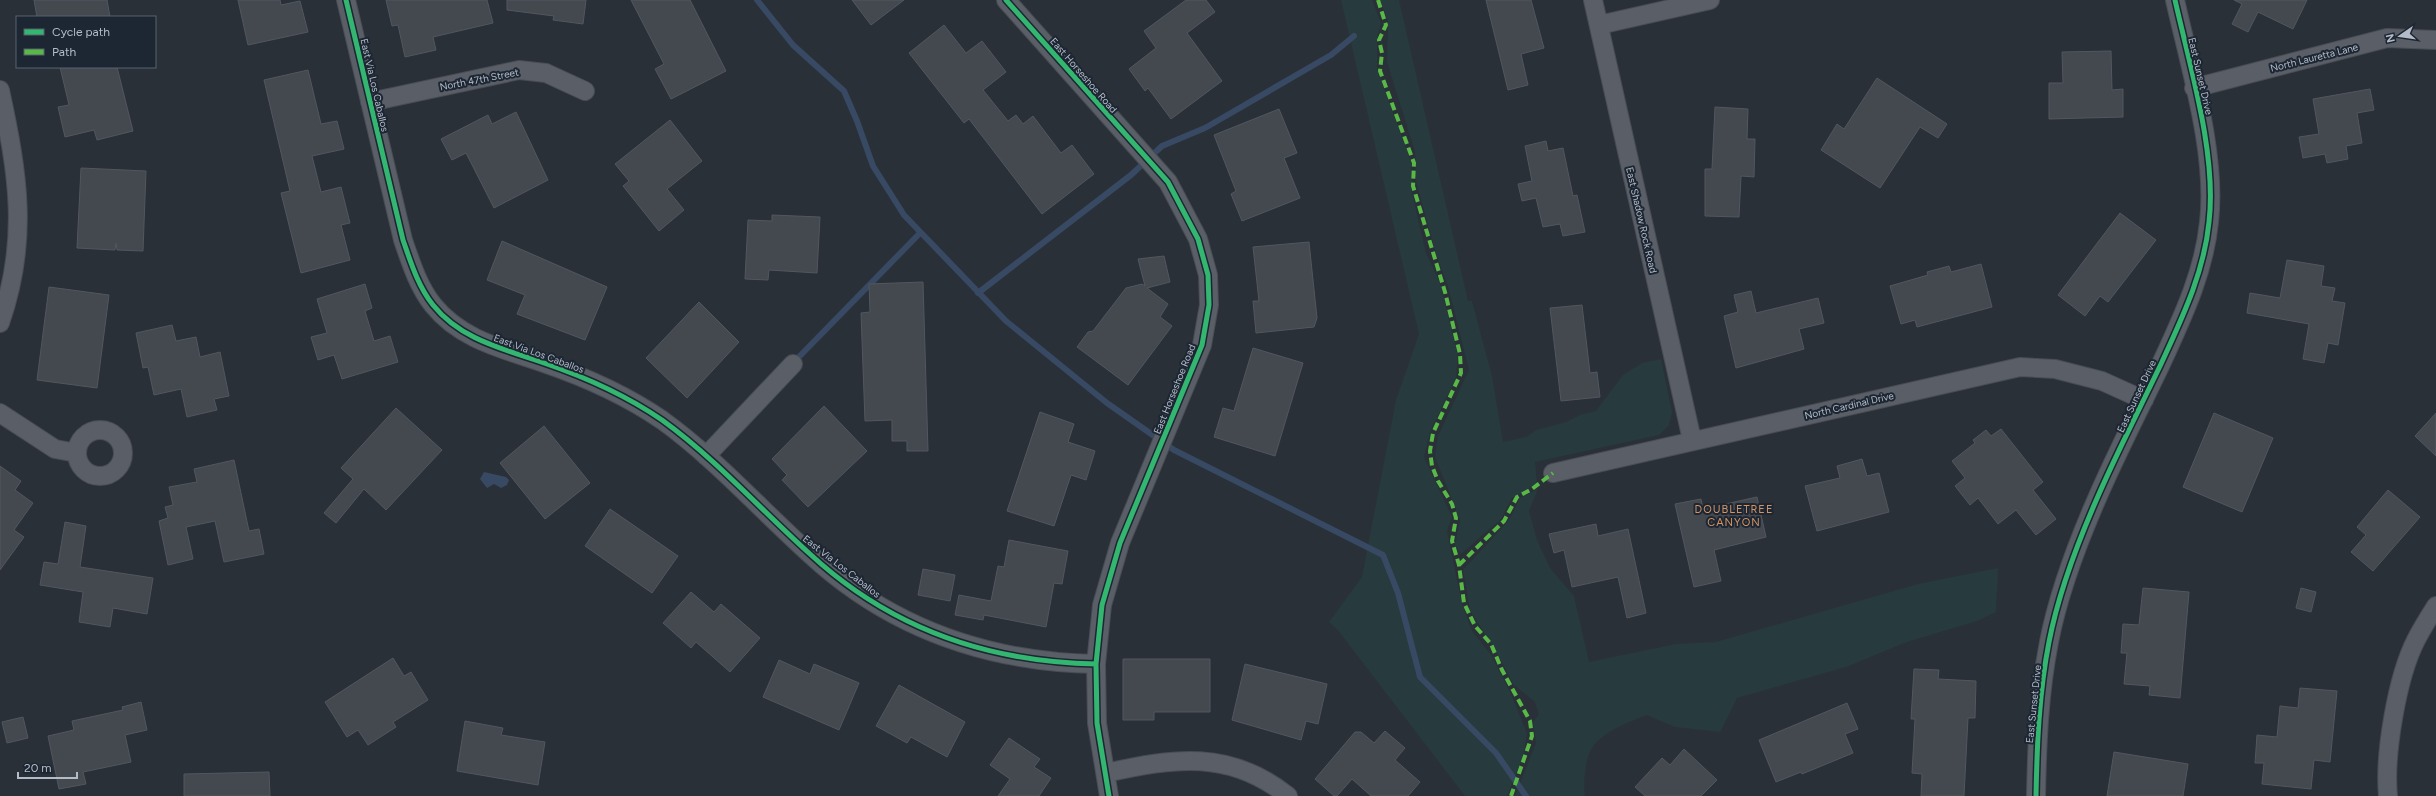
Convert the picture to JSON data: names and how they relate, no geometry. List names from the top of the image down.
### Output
{
  "streets": {
    "street": [
      "North Lauretta Lane",
      "East Horseshoe Road",
      "East Sunset Drive",
      "North 47th Street",
      "East Via Los Caballos",
      "East Shadow Rock Road",
      "North Cardinal Drive"
    ]
  },
  "crossings": [
    ["North Lauretta Lane", "East Sunset Drive"],
    ["East Horseshoe Road", "East Via Los Caballos"],
    ["East Sunset Drive", "North Cardinal Drive"],
    ["North 47th Street", "East Via Los Caballos"],
    ["East Shadow Rock Road", "North Cardinal Drive"]
  ],
  "districts": ["DOUBLETREE CANYON"],
  "legend": ["Cycle path", "Path"],
  "scale_bar": "20 m",
  "north": "left"
}
